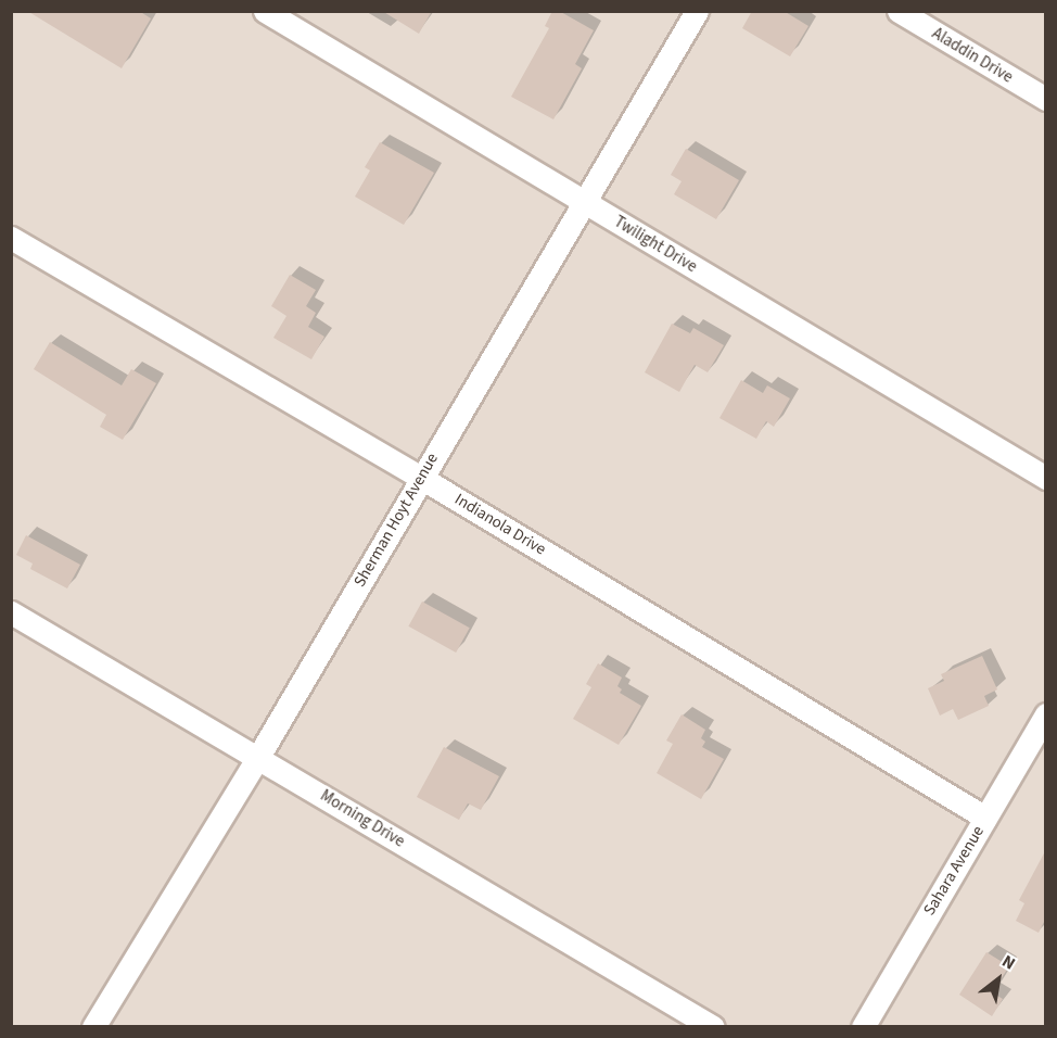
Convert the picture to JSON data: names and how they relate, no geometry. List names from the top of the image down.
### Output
{
  "streets": {
    "street": [
      "Aladdin Drive",
      "Twilight Drive",
      "Sherman Hoyt Avenue",
      "Indianola Drive",
      "Morning Drive",
      "Sahara Avenue"
    ]
  },
  "crossings": [
    ["Twilight Drive", "Sherman Hoyt Avenue"],
    ["Sherman Hoyt Avenue", "Indianola Drive"],
    ["Sherman Hoyt Avenue", "Morning Drive"],
    ["Indianola Drive", "Sahara Avenue"]
  ],
  "north": "top right"
}
